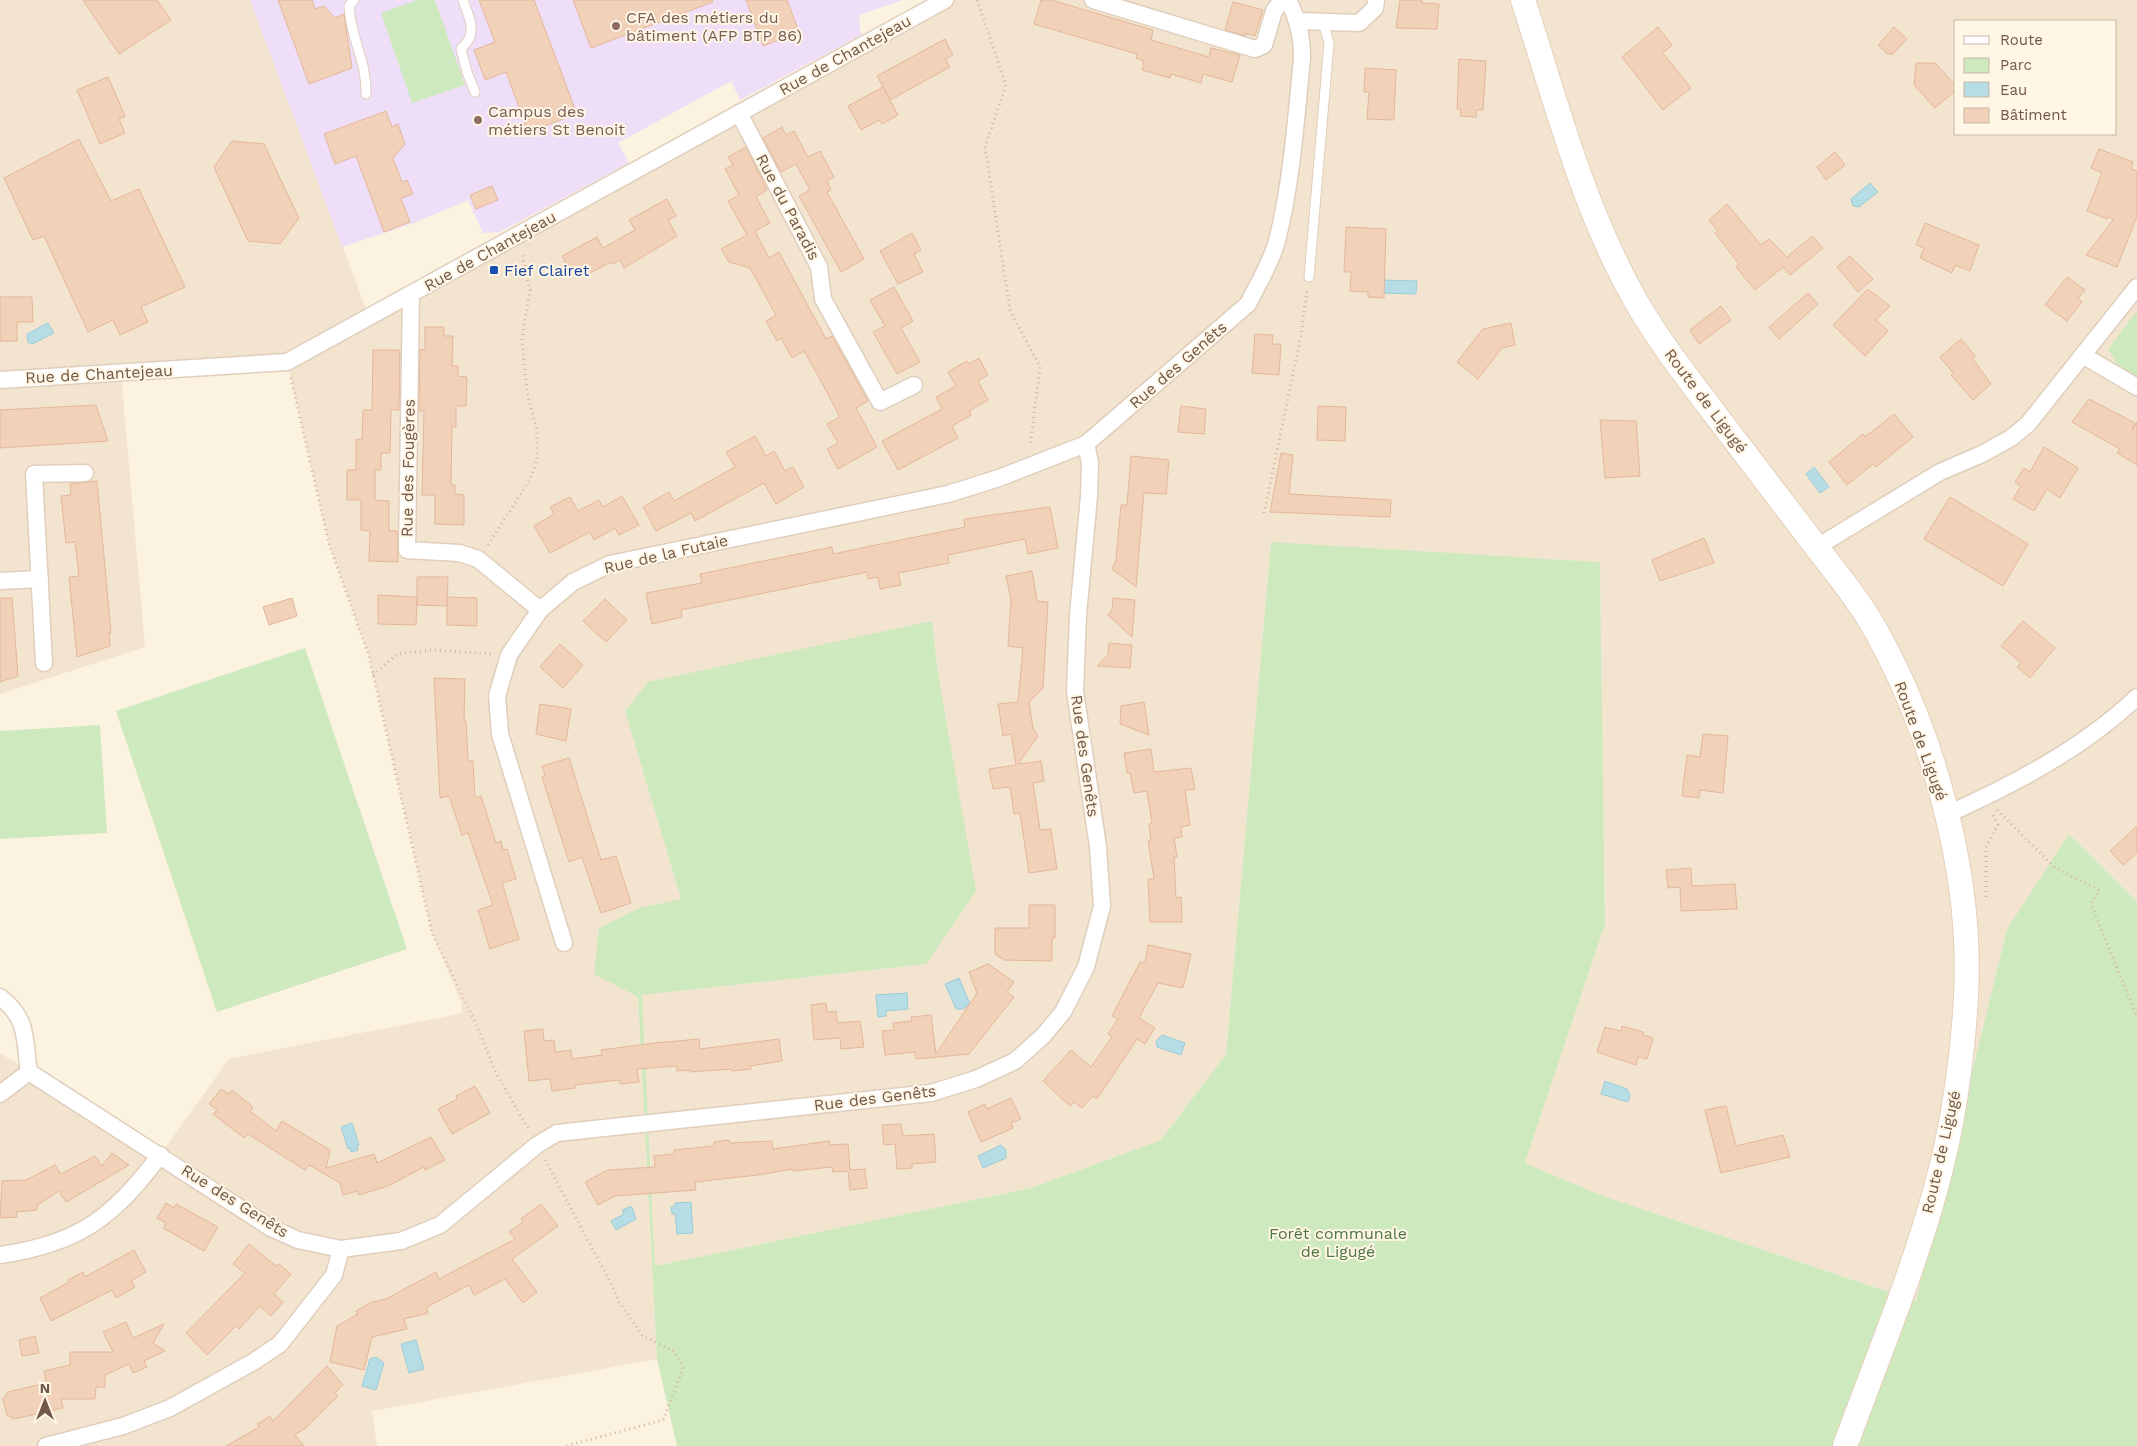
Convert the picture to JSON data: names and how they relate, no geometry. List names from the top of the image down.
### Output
{
  "streets": {
    "street": [
      "Rue de Chantejeau",
      "Rue du Paradis",
      "Rue des Genêts",
      "Route de Ligugé",
      "Rue des Fougères",
      "Rue de la Futaie"
    ]
  },
  "crossings": [
    ["Rue de Chantejeau", "Rue du Paradis"],
    ["Rue de Chantejeau", "Rue des Fougères"],
    ["Rue des Genêts", "Rue de la Futaie"],
    ["Rue des Fougères", "Rue de la Futaie"]
  ],
  "parks": ["Forêt communale de Ligugé"],
  "places": {
    "other": ["CFA des métiers du bâtiment (AFP BTP 86)", "Campus des métiers St Benoit"],
    "transit": ["Fief Clairet"]
  },
  "legend": [
    "Route",
    "Parc",
    "Eau",
    "Bâtiment"
  ],
  "north": "top"
}
